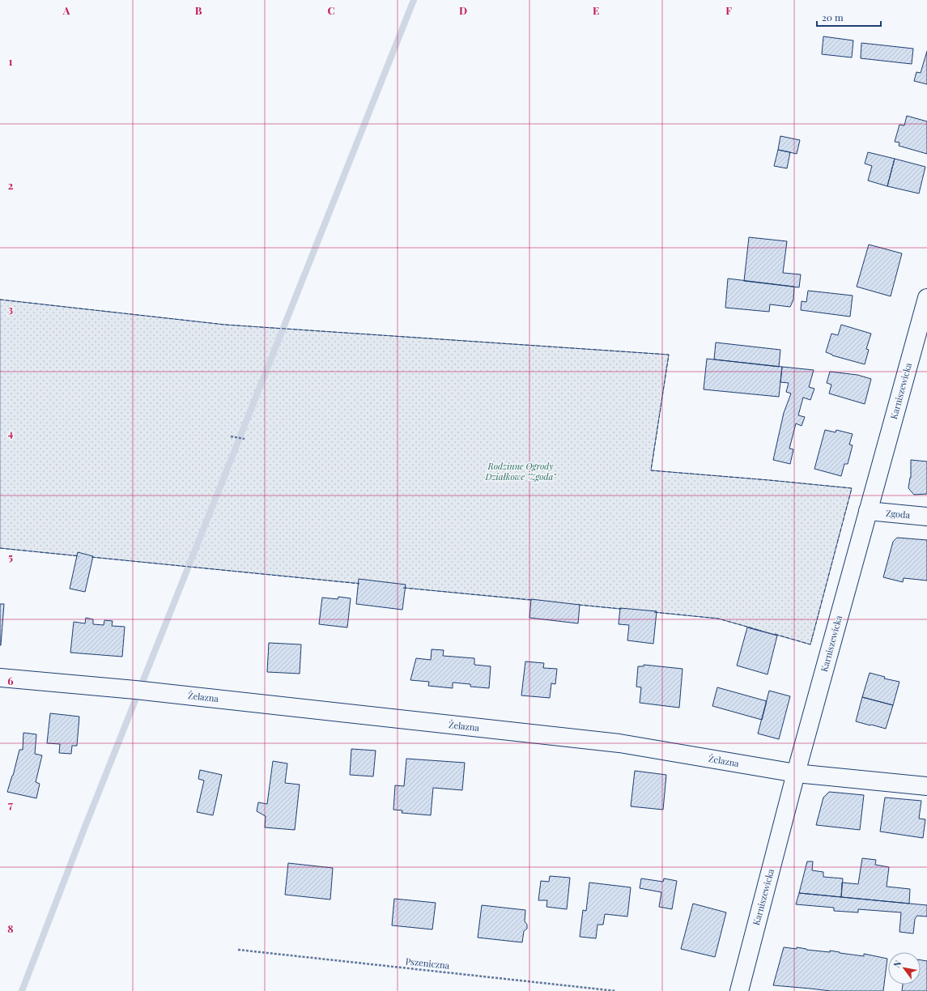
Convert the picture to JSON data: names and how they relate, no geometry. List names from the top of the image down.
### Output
{
  "streets": {
    "street": ["Karniszewicka", "Zgoda", "Żelazna"],
    "path": ["Pszeniczna"]
  },
  "crossings": [
    ["Karniszewicka", "Zgoda"],
    ["Karniszewicka", "Żelazna"]
  ],
  "parks": ["Rodzinne Ogrody Działkowe \"Zgoda\""],
  "scale_bar": "20 m",
  "north": "top left",
  "grid": {
    "columns": [
      "A",
      "B",
      "C",
      "D",
      "E",
      "F"
    ],
    "rows": [
      "1",
      "2",
      "3",
      "4",
      "5",
      "6",
      "7",
      "8"
    ]
  }
}
